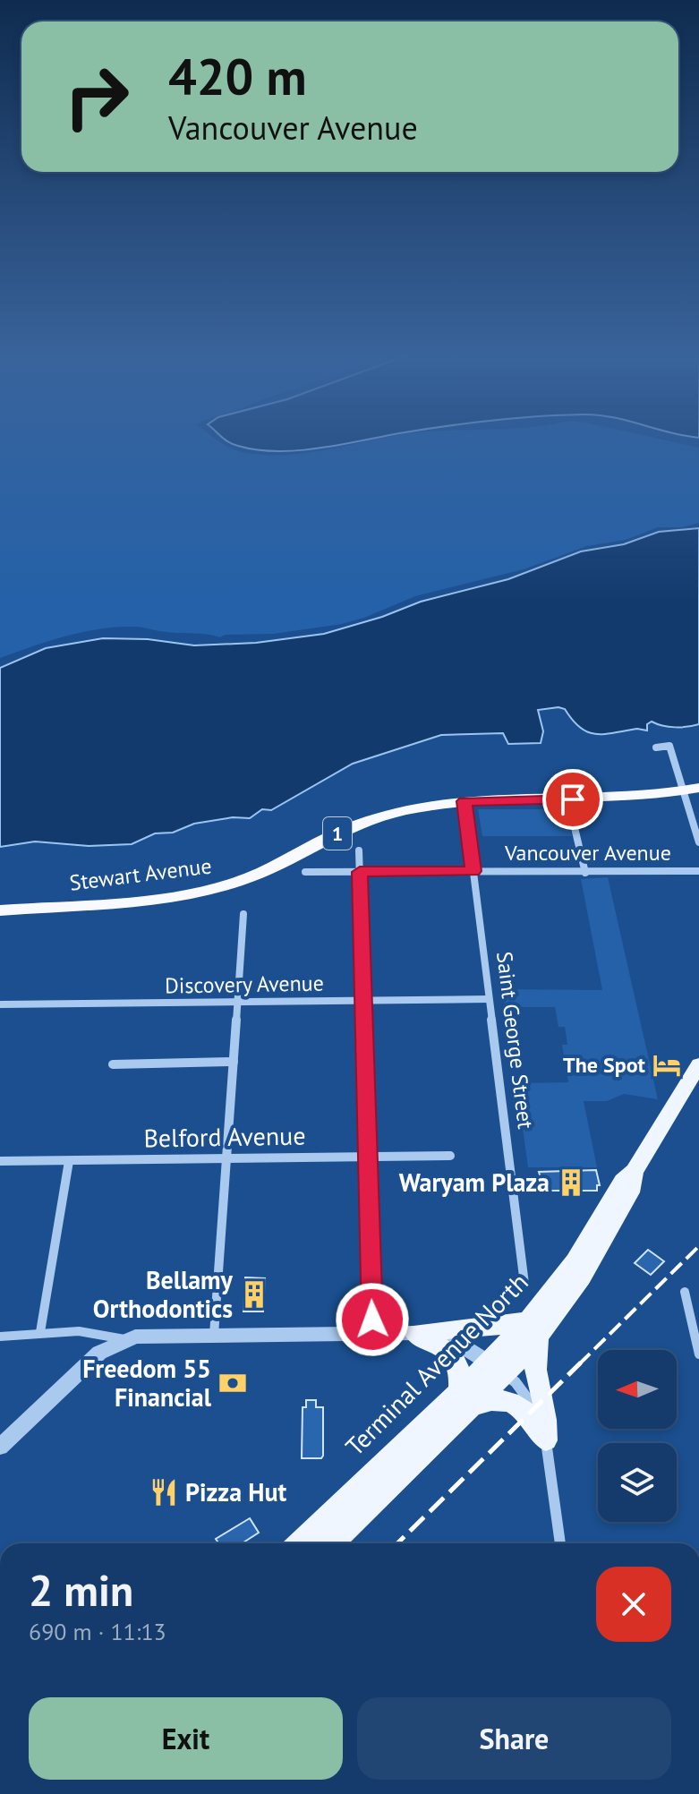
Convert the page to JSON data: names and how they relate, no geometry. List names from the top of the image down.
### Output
{
  "streets": {
    "highway": ["1", "Stewart Avenue"],
    "main road": ["Terminal Avenue North"],
    "street": [
      "Vancouver Avenue",
      "Discovery Avenue",
      "Saint George Street",
      "Belford Avenue"
    ]
  },
  "crossings": [
    ["Vancouver Avenue", "Saint George Street"],
    ["Stewart Avenue", "Saint George Street"],
    ["Discovery Avenue", "Saint George Street"]
  ],
  "places": {
    "hotel": ["The Spot"],
    "building": ["Waryam Plaza", "Bellamy Orthodontics"],
    "bank": ["Freedom 55 Financial"],
    "restaurant": ["Pizza Hut"]
  },
  "north": "left",
  "page": {
    "turn": ["420 m", "Vancouver Avenue"],
    "heading": ["2 min", "690 m · 11:13"],
    "buttons": ["Exit", "Share"]
  }
}
